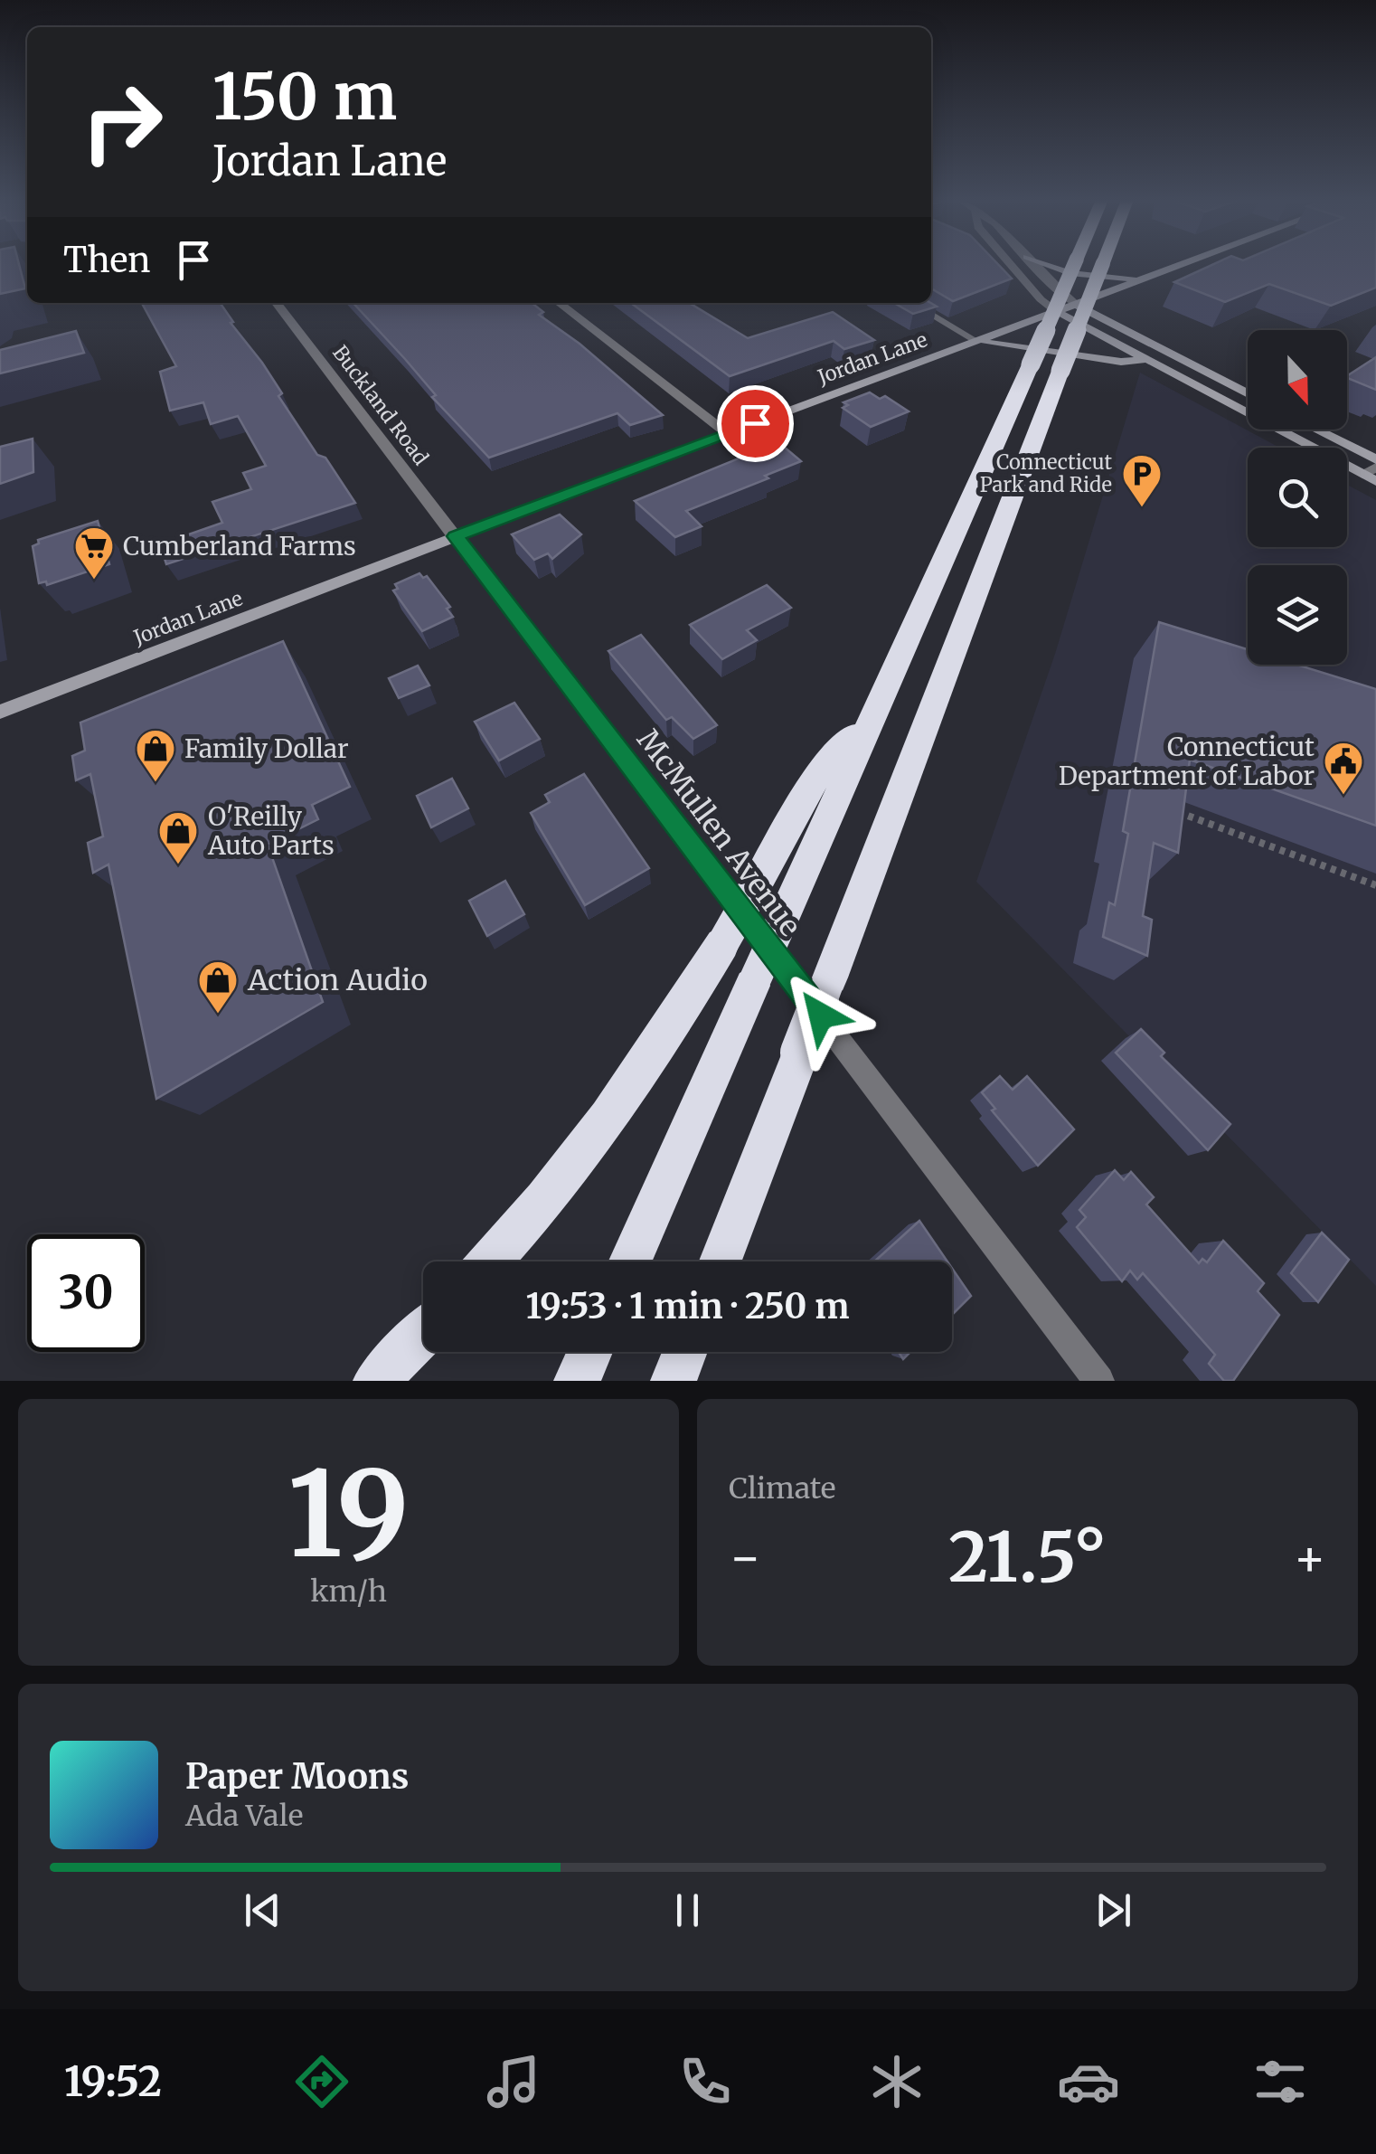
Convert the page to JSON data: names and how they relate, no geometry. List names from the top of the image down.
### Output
{
  "streets": {
    "main road": ["Jordan Lane"],
    "street": ["Buckland Road", "McMullen Avenue"]
  },
  "crossings": [
    ["Jordan Lane", "Buckland Road"],
    ["Jordan Lane", "McMullen Avenue"],
    ["Buckland Road", "McMullen Avenue"]
  ],
  "places": {
    "parking": ["Connecticut Park and Ride"],
    "supermarket": ["Cumberland Farms"],
    "shop": ["Family Dollar", "O'Reilly Auto Parts", "Action Audio"],
    "public building": ["Connecticut Department of Labor"]
  },
  "north": "bottom",
  "page": {
    "turn": ["150 m", "Jordan Lane"],
    "then": "Then",
    "limit": "30",
    "trip": "19:53 · 1 min · 250 m",
    "tile": [
      ["19", "km/h"],
      "Climate"
    ],
    "heat": ["−", "21.5°", "+"],
    "song": ["Paper Moons", "Ada Vale"],
    "tabs": "19:52"
  }
}
